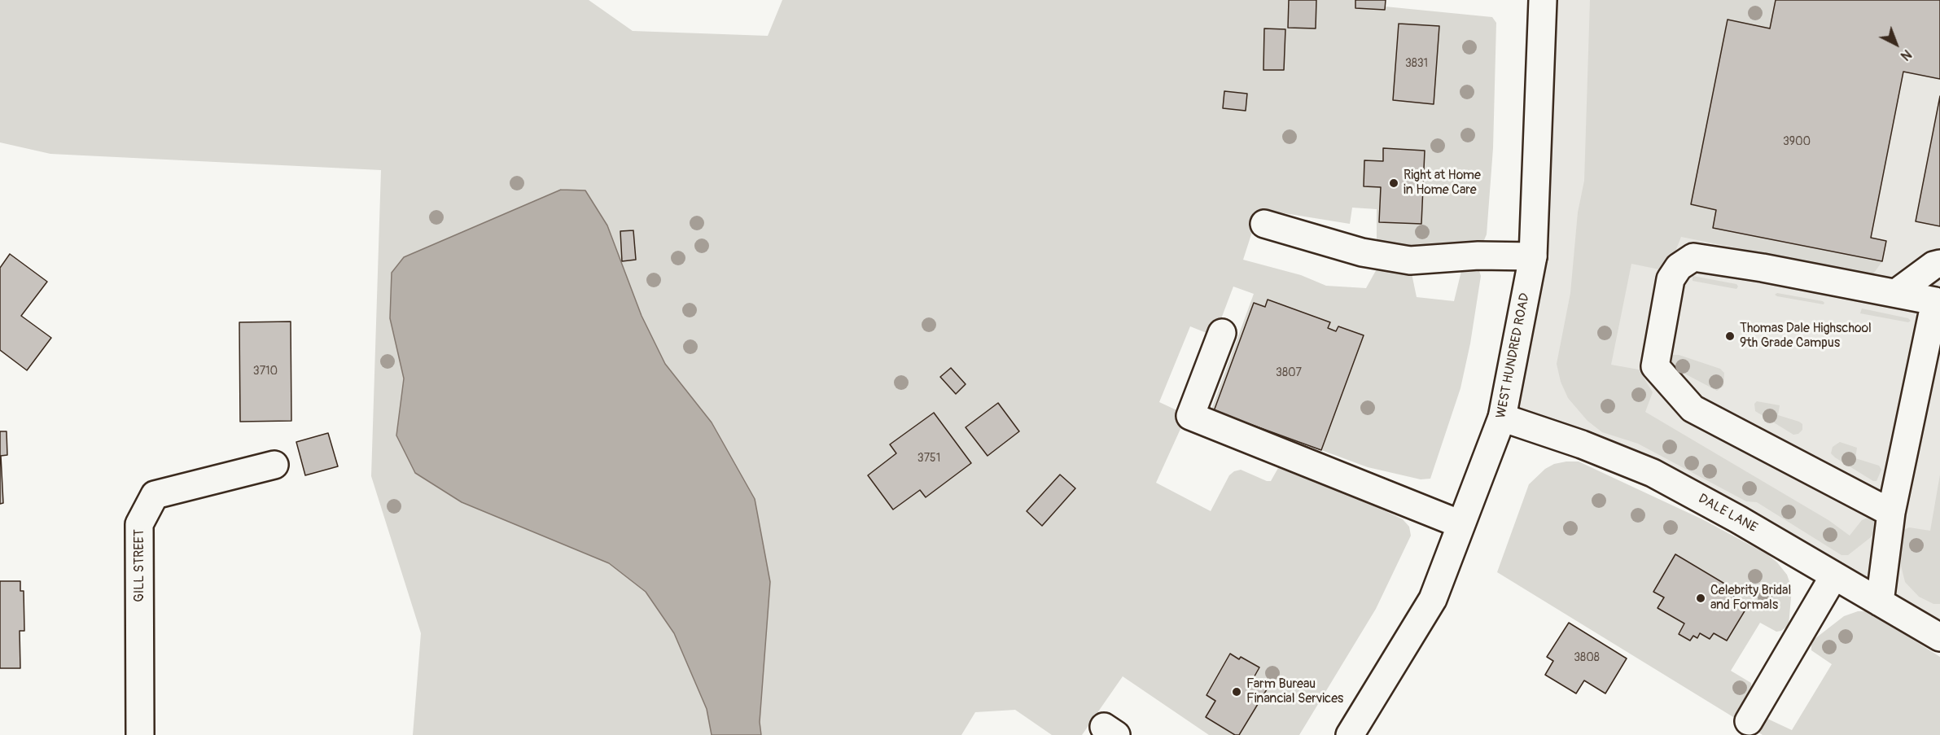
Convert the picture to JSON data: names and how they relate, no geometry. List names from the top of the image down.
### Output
{
  "streets": {
    "street": ["WEST HUNDRED ROAD", "DALE LANE", "GILL STREET"]
  },
  "crossings": [
    ["WEST HUNDRED ROAD", "DALE LANE"]
  ],
  "places": [
    "Right at Home in Home Care",
    "Thomas Dale Highschool 9th Grade Campus",
    "Celebrity Bridal and Formals",
    "Farm Bureau Financial Services"
  ],
  "house_numbers": [
    "3831",
    "3900",
    "3710",
    "3807",
    "3751",
    "3808"
  ],
  "north": "bottom right"
}
